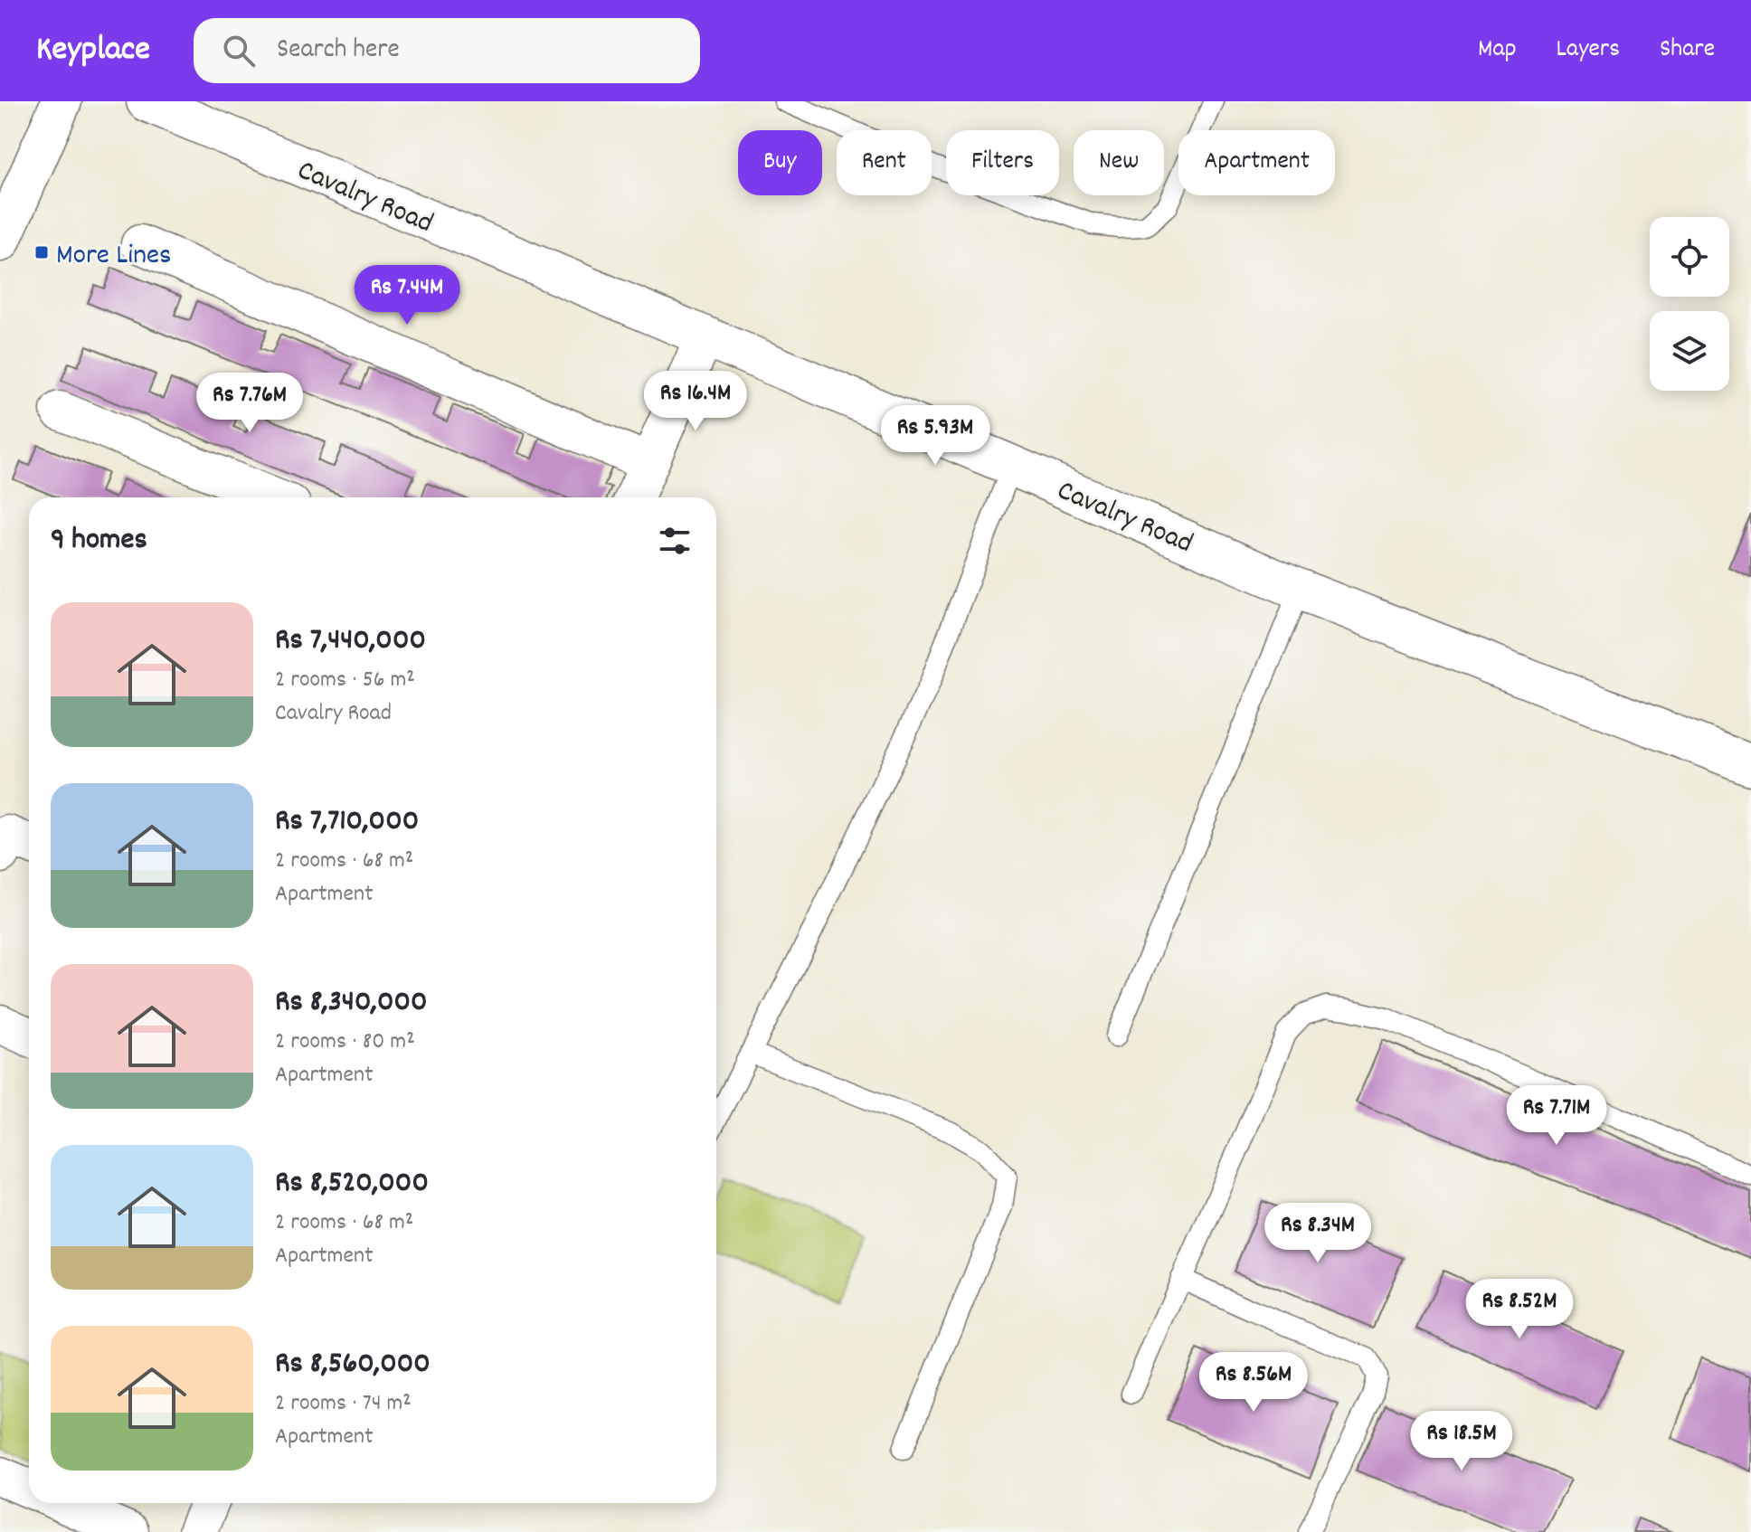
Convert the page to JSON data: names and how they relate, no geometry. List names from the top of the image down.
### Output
{
  "streets": {
    "street": ["Cavalry Road"]
  },
  "places": {
    "transit": ["More Lines"]
  },
  "page": {
    "header": "Keyplace",
    "search": "Search here",
    "nav": ["Map", "Layers", "Share"],
    "chip": [
      "Buy",
      "Rent",
      "Filters",
      "New",
      "Apartment"
    ],
    "price": [
      "Rs 7.44M",
      "Rs 16.4M",
      "Rs 7.76M",
      "Rs 5.93M",
      "Rs 7.71M",
      "Rs 8.34M",
      "Rs 8.52M",
      "Rs 8.56M",
      "Rs 18.5M"
    ],
    "heading": "9 homes",
    "list": [
      {
        "name": "Rs 7,440,000",
        "note": "2 rooms · 56 m² · Cavalry Road"
      },
      {
        "name": "Rs 7,710,000",
        "note": "2 rooms · 68 m² · Apartment"
      },
      {
        "name": "Rs 8,340,000",
        "note": "2 rooms · 80 m² · Apartment"
      },
      {
        "name": "Rs 8,520,000",
        "note": "2 rooms · 68 m² · Apartment"
      },
      {
        "name": "Rs 8,560,000",
        "note": "2 rooms · 74 m² · Apartment"
      }
    ]
  }
}
